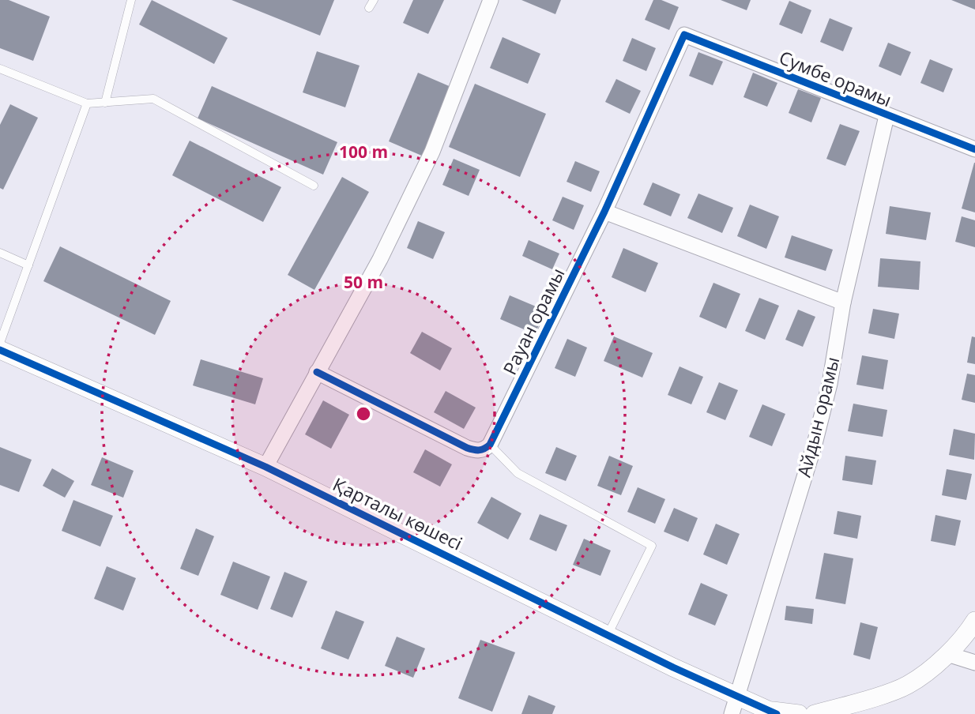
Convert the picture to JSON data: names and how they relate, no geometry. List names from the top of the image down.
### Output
{
  "streets": {
    "street": [
      "Сумбе орамы",
      "Рауан орамы",
      "Айдын орамы",
      "Қарталы көшесі"
    ]
  },
  "crossings": [
    ["Сумбе орамы", "Рауан орамы"],
    ["Сумбе орамы", "Айдын орамы"],
    ["Айдын орамы", "Қарталы көшесі"]
  ],
  "rings": ["100 m", "50 m"]
}
